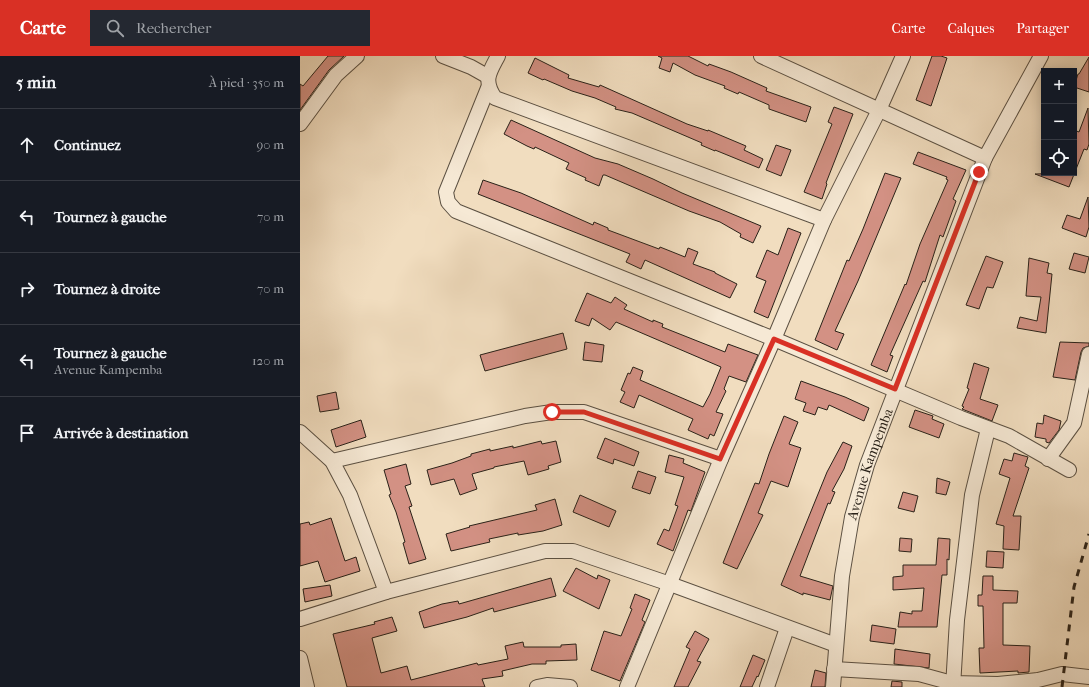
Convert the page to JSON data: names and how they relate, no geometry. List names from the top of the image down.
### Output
{
  "streets": {
    "street": ["Avenue Kampemba"]
  },
  "page": {
    "header": "Carte",
    "search": "Rechercher",
    "nav": ["Carte", "Calques", "Partager"],
    "heading": ["5 min", "À pied · 350 m"],
    "map_buttons": ["+", "−"],
    "list": [
      ["Continuez", "90 m"],
      ["Tournez à gauche", "70 m"],
      ["Tournez à droite", "70 m"],
      ["Tournez à gauche", "Avenue Kampemba", "120 m"],
      "Arrivée à destination"
    ]
  }
}
